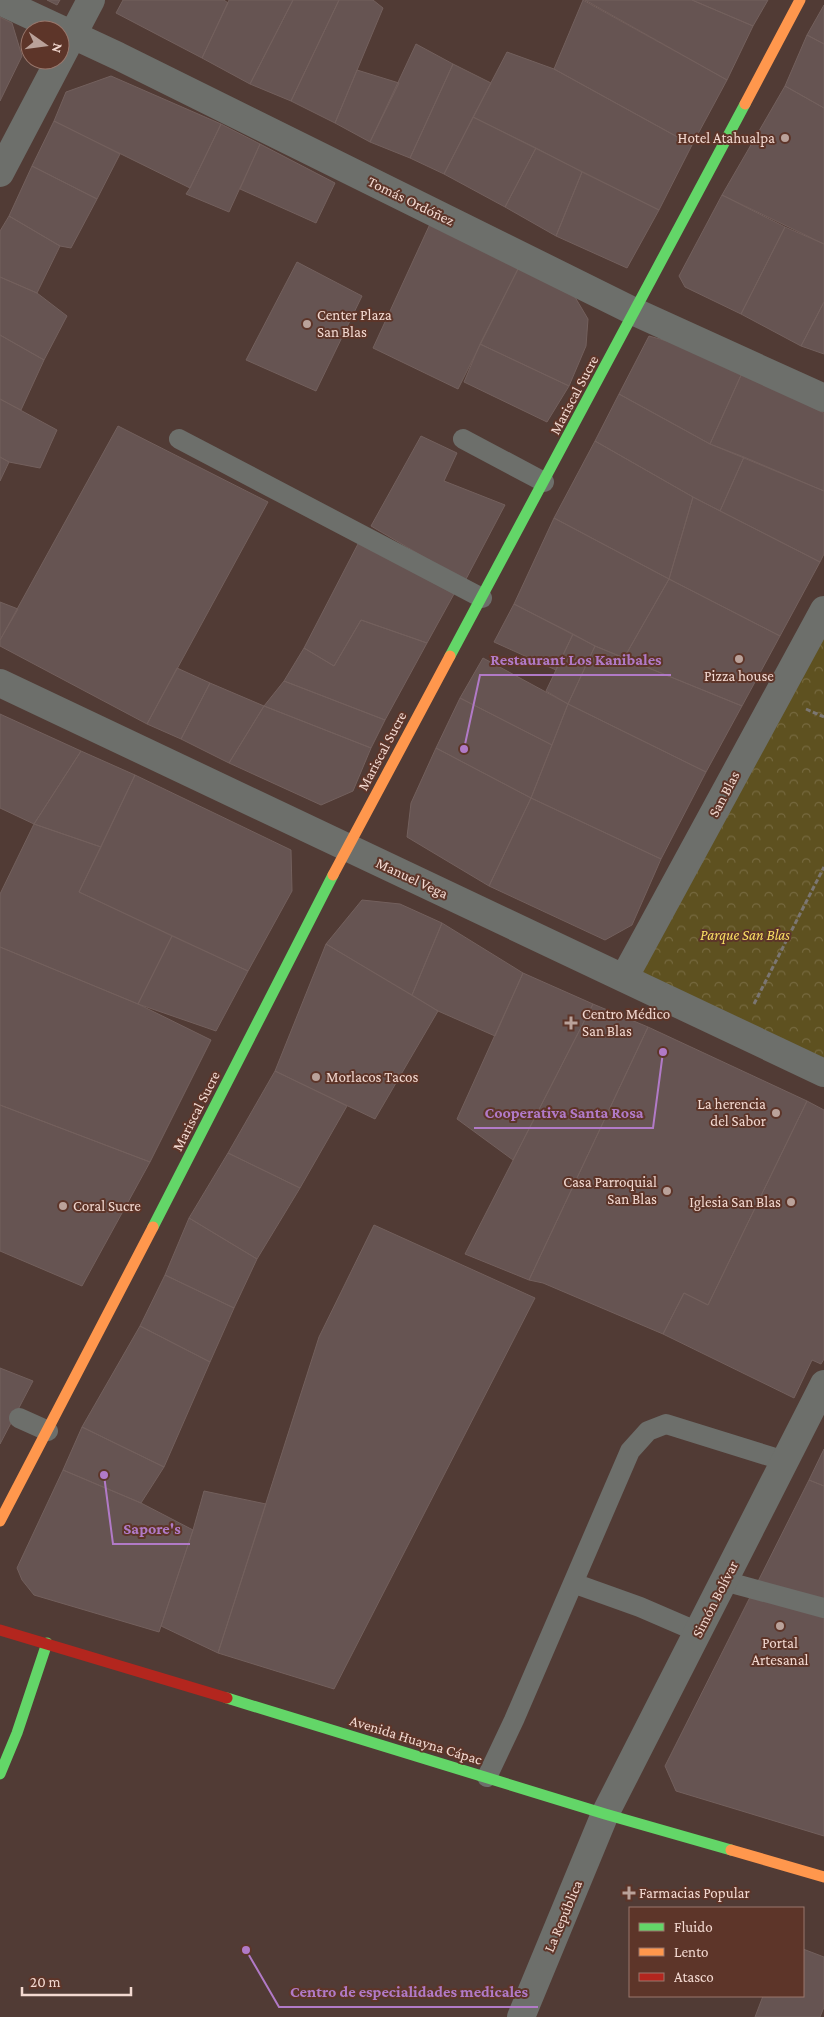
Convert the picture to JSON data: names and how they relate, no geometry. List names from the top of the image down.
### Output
{
  "streets": {
    "street": [
      "Tomás Ordóñez",
      "Mariscal Sucre",
      "San Blas",
      "Manuel Vega",
      "Simón Bolívar",
      "Avenida Huayna Cápac",
      "La República"
    ]
  },
  "crossings": [
    ["Tomás Ordóñez", "Mariscal Sucre"],
    ["Mariscal Sucre", "Manuel Vega"],
    ["San Blas", "Manuel Vega"],
    ["Simón Bolívar", "Avenida Huayna Cápac"],
    ["Simón Bolívar", "La República"],
    ["Avenida Huayna Cápac", "La República"]
  ],
  "parks": ["Parque San Blas"],
  "places": {
    "other": [
      "Hotel Atahualpa",
      "Center Plaza San Blas",
      "Pizza house",
      "Restaurant Los Kanibales",
      "Cooperativa Santa Rosa",
      "Morlacos Tacos",
      "La herencia del Sabor",
      "Casa Parroquial San Blas",
      "Iglesia San Blas",
      "Coral Sucre",
      "Sapore's",
      "Portal Artesanal",
      "Centro de especialidades medicales"
    ],
    "health": ["Centro Médico San Blas", "Farmacias Popular"]
  },
  "legend": ["Fluido", "Lento", "Atasco"],
  "scale_bar": "20 m",
  "north": "right"
}
